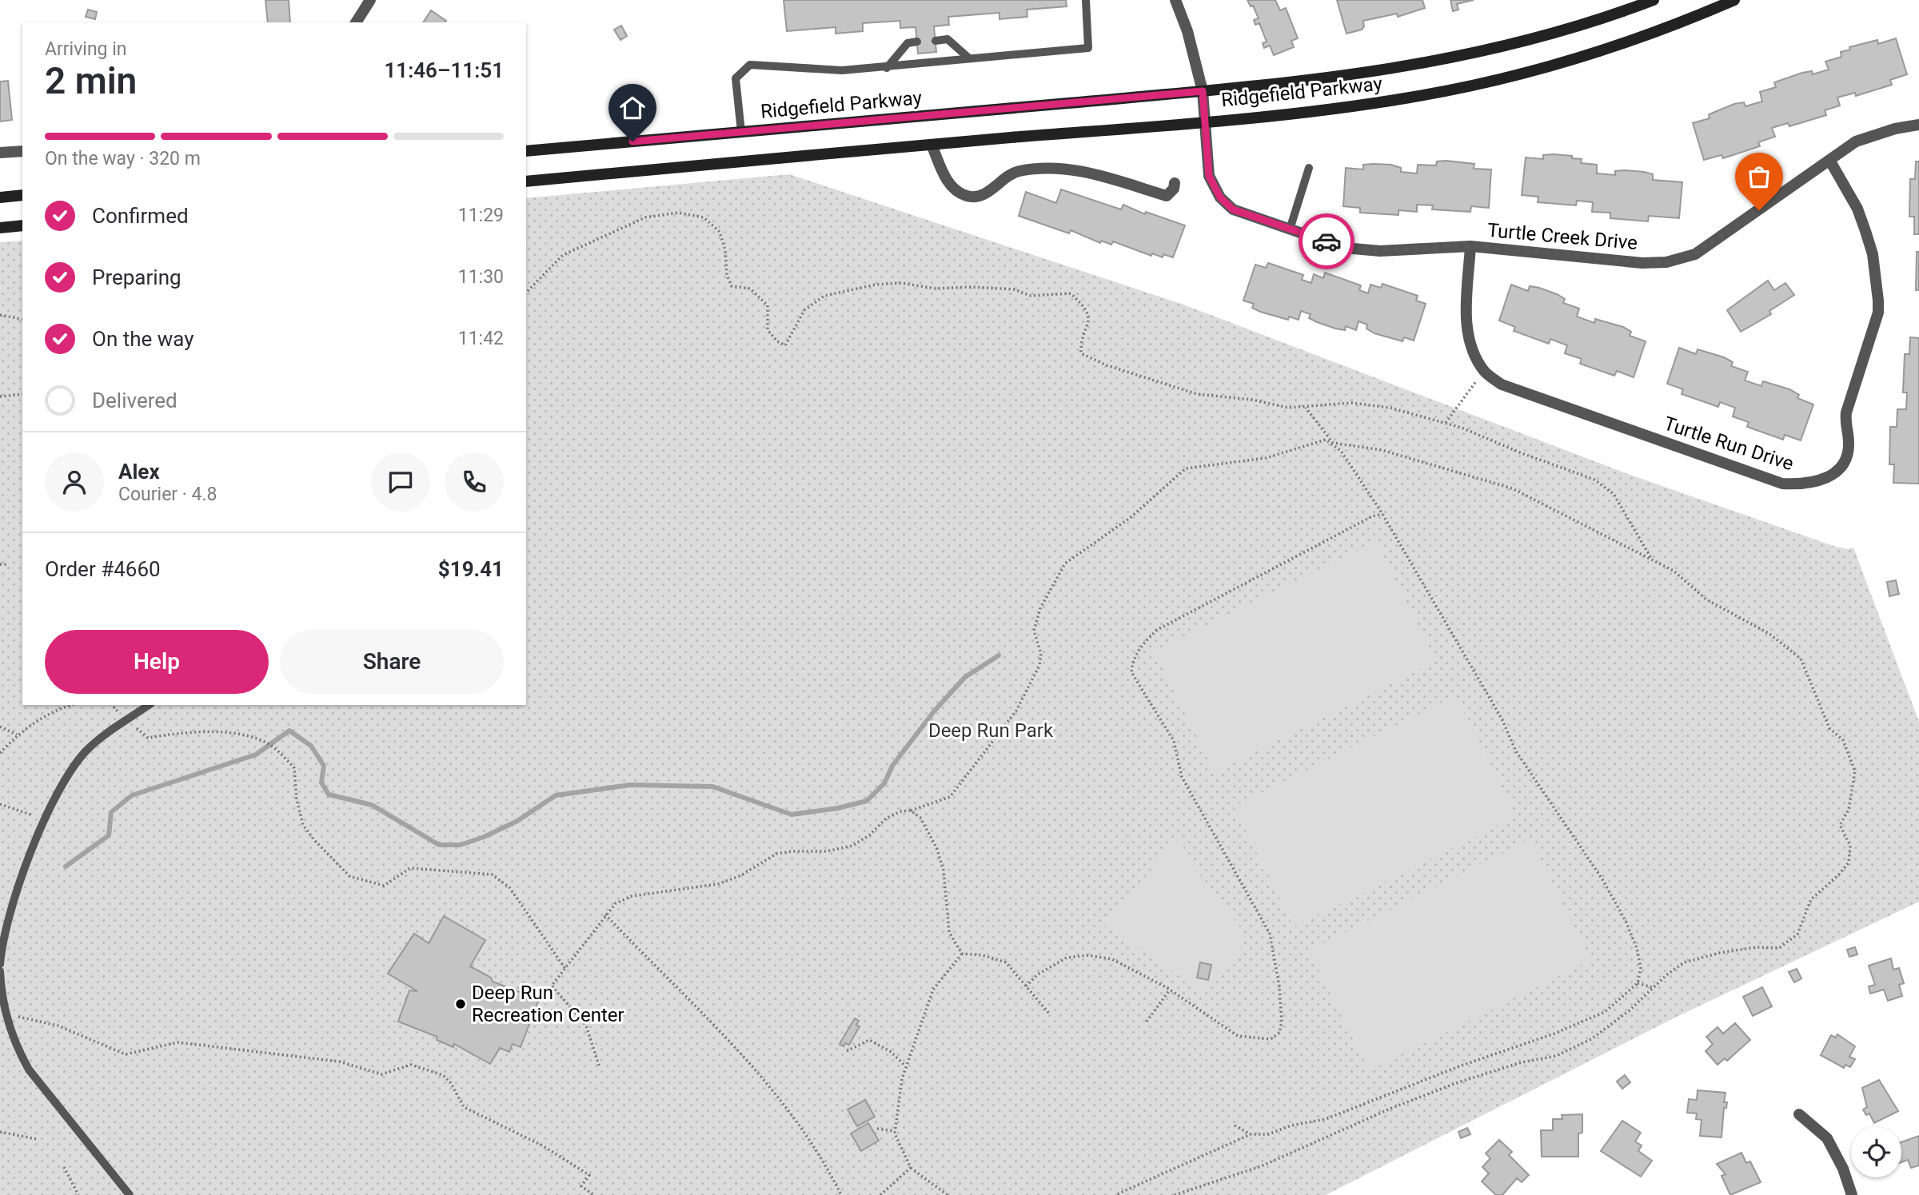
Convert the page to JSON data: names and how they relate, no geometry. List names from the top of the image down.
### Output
{
  "streets": {
    "main road": ["Ridgefield Parkway"],
    "street": ["Turtle Creek Drive", "Turtle Run Drive"]
  },
  "crossings": [
    ["Ridgefield Parkway", "Turtle Creek Drive"],
    ["Turtle Creek Drive", "Turtle Run Drive"]
  ],
  "parks": ["Deep Run Park"],
  "places": ["Deep Run Recreation Center"],
  "page": {
    "heading": ["2 min", "Arriving in", "11:46–11:51"],
    "panel": [
      "Alex",
      "Courier · 4.8",
      "Order #4660",
      "$19.41"
    ],
    "bar": "On the way · 320 m",
    "list": [
      ["Confirmed", "11:29"],
      ["Preparing", "11:30"],
      ["On the way", "11:42"],
      "Delivered"
    ],
    "buttons": ["Help", "Share"]
  }
}
